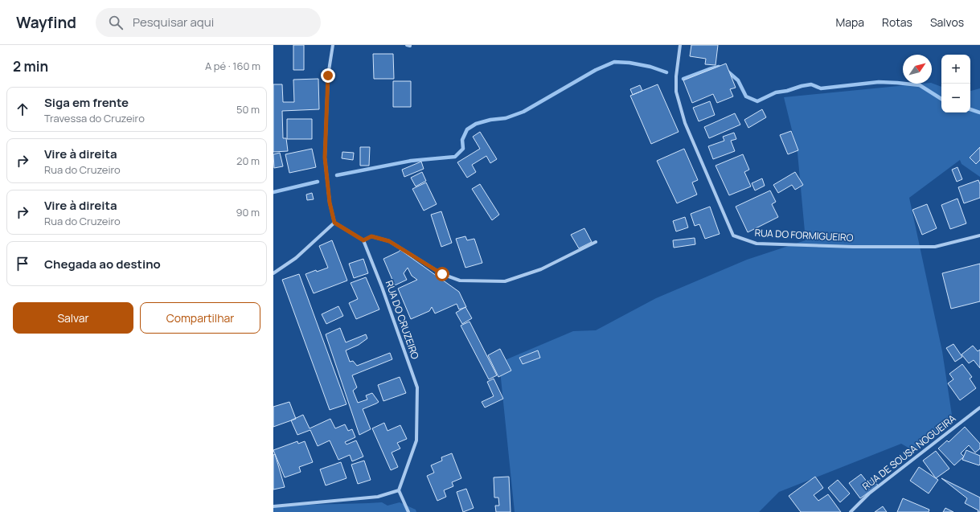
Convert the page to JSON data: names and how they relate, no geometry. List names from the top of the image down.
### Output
{
  "streets": {
    "street": ["RUA DO FORMIGUEIRO", "RUA DO CRUZEIRO", "RUA DE SOUSA NOGUEIRA"]
  },
  "north": "top right",
  "page": {
    "header": "Wayfind",
    "search": "Pesquisar aqui",
    "nav": ["Mapa", "Rotas", "Salvos"],
    "heading": ["2 min", "A pé · 160 m"],
    "map_buttons": ["+", "−"],
    "list": [
      ["Siga em frente", "Travessa do Cruzeiro", "50 m"],
      ["Vire à direita", "Rua do Cruzeiro", "20 m"],
      ["Vire à direita", "Rua do Cruzeiro", "90 m"],
      "Chegada ao destino"
    ],
    "buttons": ["Salvar", "Compartilhar"]
  }
}
